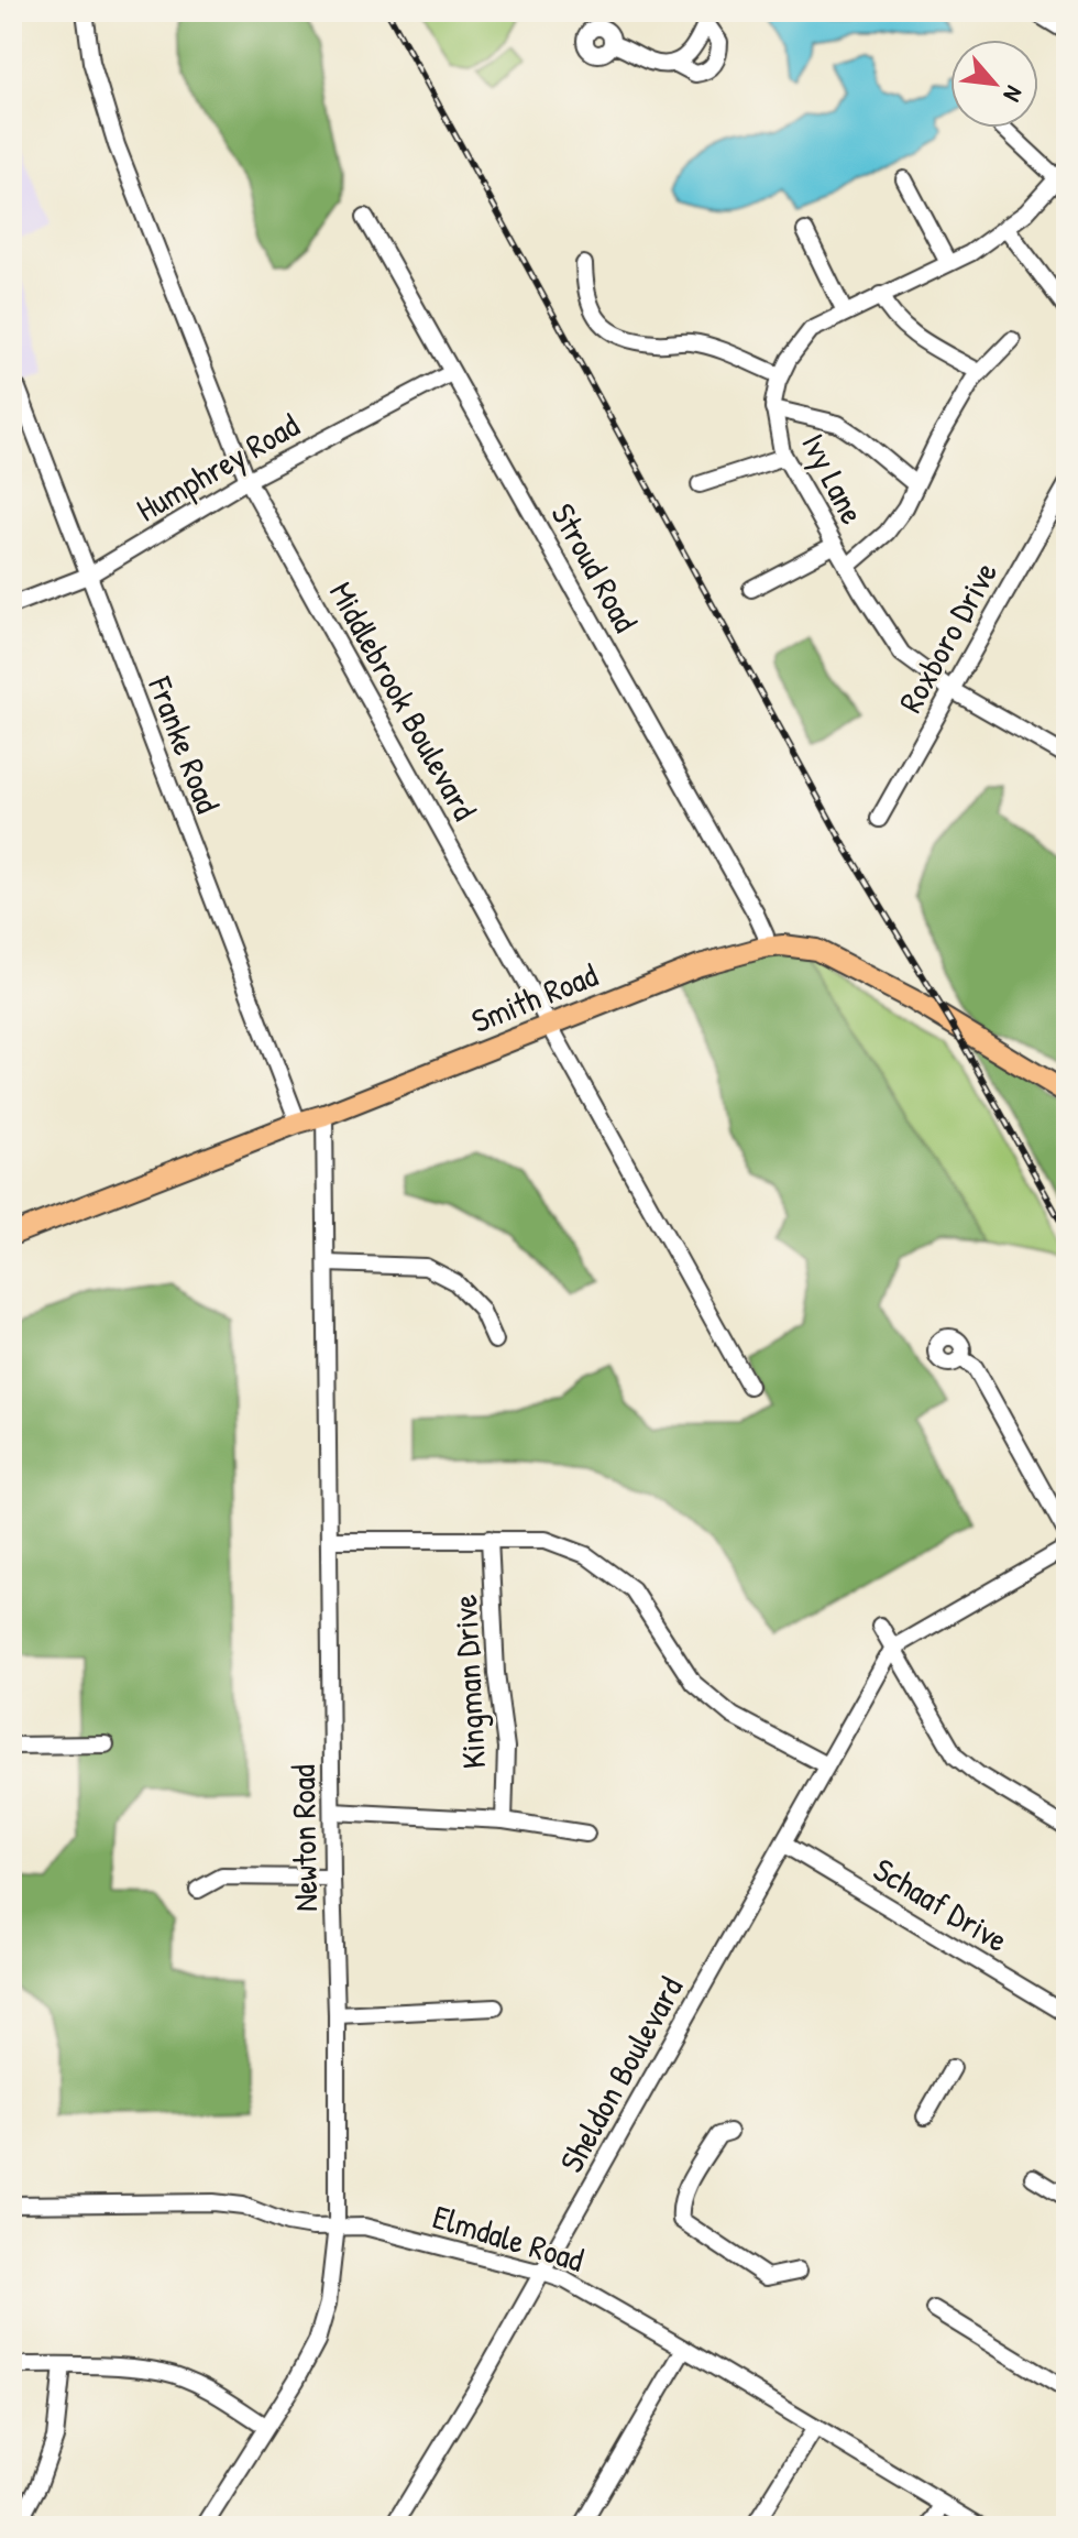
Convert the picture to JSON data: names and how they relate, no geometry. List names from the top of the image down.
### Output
{
  "streets": {
    "main road": ["Smith Road"],
    "street": [
      "Humphrey Road",
      "Ivy Lane",
      "Stroud Road",
      "Roxboro Drive",
      "Middlebrook Boulevard",
      "Franke Road",
      "Kingman Drive",
      "Newton Road",
      "Schaaf Drive",
      "Sheldon Boulevard",
      "Elmdale Road"
    ]
  },
  "crossings": [
    ["Humphrey Road", "Stroud Road"],
    ["Humphrey Road", "Middlebrook Boulevard"],
    ["Humphrey Road", "Franke Road"],
    ["Ivy Lane", "Roxboro Drive"],
    ["Stroud Road", "Smith Road"],
    ["Middlebrook Boulevard", "Smith Road"],
    ["Franke Road", "Smith Road"],
    ["Smith Road", "Newton Road"],
    ["Newton Road", "Elmdale Road"],
    ["Schaaf Drive", "Sheldon Boulevard"],
    ["Sheldon Boulevard", "Elmdale Road"]
  ],
  "north": "bottom right"
}
